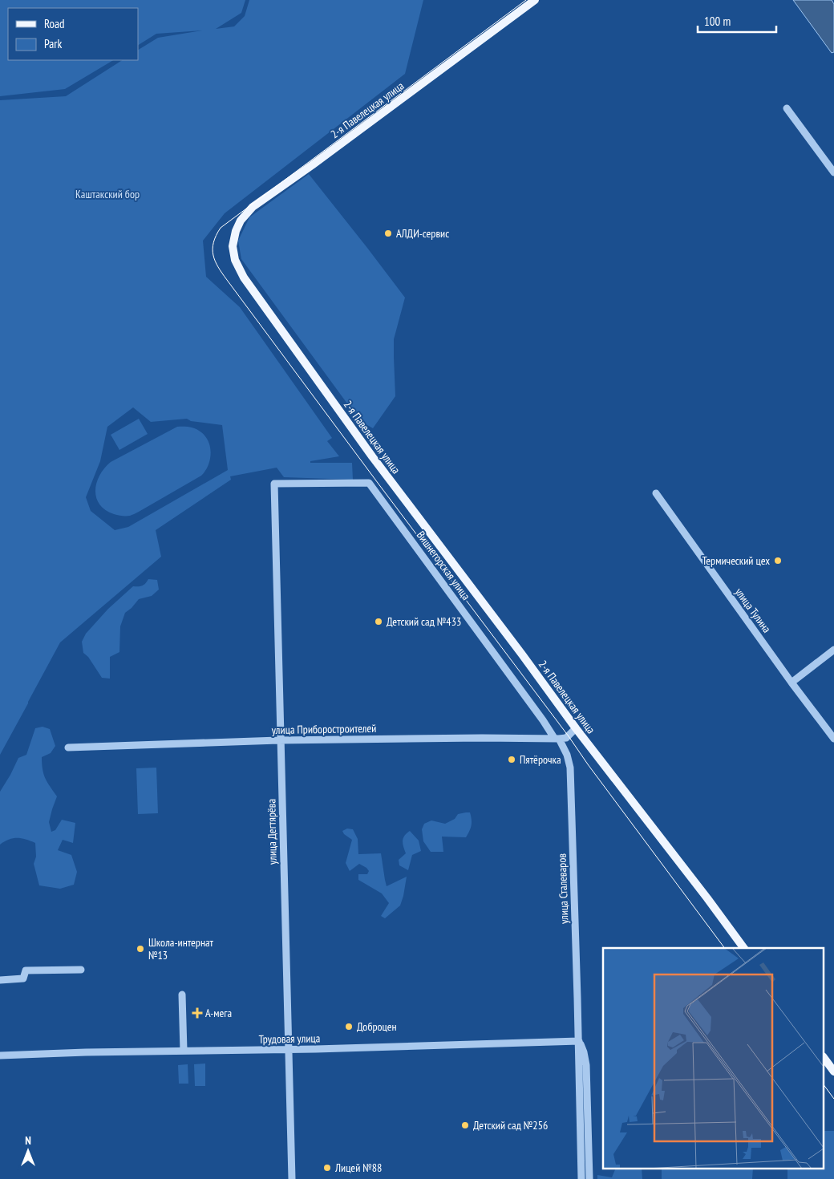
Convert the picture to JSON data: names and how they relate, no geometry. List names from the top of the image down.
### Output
{
  "streets": {
    "main road": ["2-я Павелецкая улица"],
    "street": [
      "Вишнегорская улица",
      "улица Тулина",
      "улица Приборостроителей",
      "улица Дегтярёва",
      "улица Сталеваров",
      "Трудовая улица"
    ]
  },
  "crossings": [
    ["Вишнегорская улица", "улица Приборостроителей"],
    ["Вишнегорская улица", "улица Дегтярёва"],
    ["Вишнегорская улица", "улица Сталеваров"],
    ["улица Приборостроителей", "улица Дегтярёва"],
    ["улица Приборостроителей", "улица Сталеваров"],
    ["улица Дегтярёва", "Трудовая улица"],
    ["улица Сталеваров", "Трудовая улица"]
  ],
  "parks": ["Каштакский бор"],
  "places": {
    "other": [
      "АЛДИ-сервис",
      "Термический цех",
      "Детский сад №433",
      "Пятёрочка",
      "Школа-интернат №13",
      "Доброцен",
      "Детский сад №256",
      "Лицей №88"
    ],
    "health": ["А-мега"]
  },
  "legend": ["Road", "Park"],
  "scale_bar": "100 m",
  "north": "top"
}
